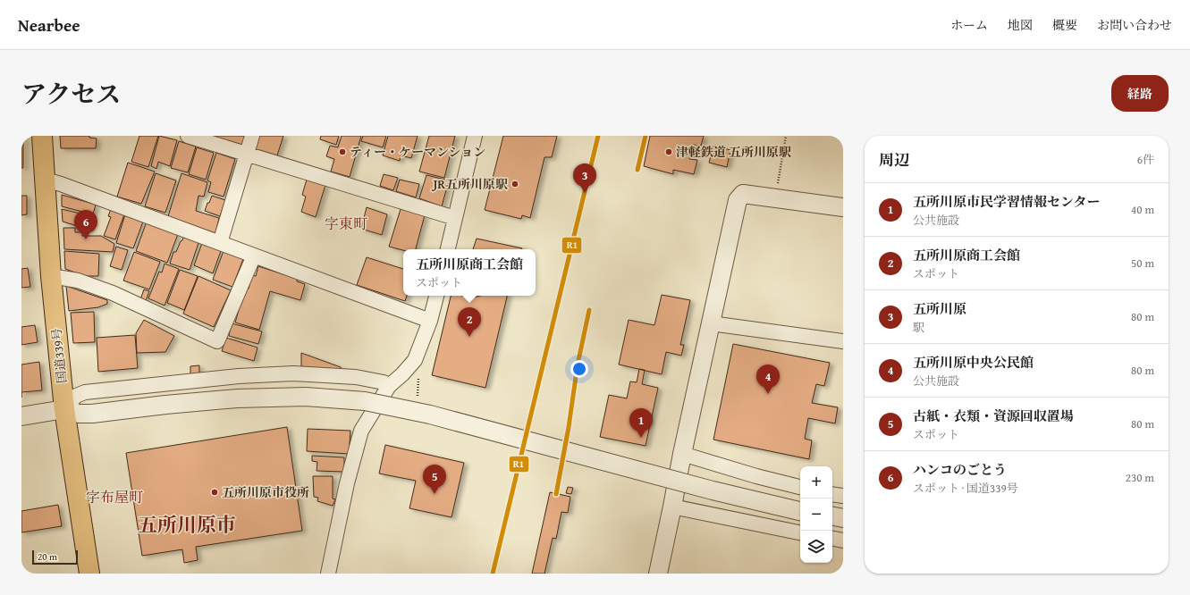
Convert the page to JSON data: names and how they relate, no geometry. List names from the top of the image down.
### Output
{
  "streets": {
    "highway": ["国道339号"]
  },
  "districts": ["字東町", "字布屋町", "五所川原市"],
  "places": [
    "ティー・ケーマンション",
    "津軽鉄道 五所川原駅",
    "JR五所川原駅",
    "五所川原市役所"
  ],
  "lines": ["transit line R1"],
  "scale_bar": "20 m",
  "page": {
    "header": "Nearbee",
    "nav": [
      "ホーム",
      "地図",
      "概要",
      "お問い合わせ"
    ],
    "title": "アクセス",
    "buttons": "経路",
    "heading": ["周辺", "6件"],
    "pins": [
      "3",
      "6",
      "2",
      "4",
      "1",
      "5"
    ],
    "list": [
      {
        "mark": "1",
        "name": "五所川原市民学習情報センター",
        "note": "公共施設",
        "value": "40 m"
      },
      {
        "mark": "2",
        "name": "五所川原商工会館",
        "note": "スポット",
        "value": "50 m"
      },
      {
        "mark": "3",
        "name": "五所川原",
        "note": "駅",
        "value": "80 m"
      },
      {
        "mark": "4",
        "name": "五所川原中央公民館",
        "note": "公共施設",
        "value": "80 m"
      },
      {
        "mark": "5",
        "name": "古紙・衣類・資源回収置場",
        "note": "スポット",
        "value": "80 m"
      },
      {
        "mark": "6",
        "name": "ハンコのごとう",
        "note": "スポット · 国道339号",
        "value": "230 m"
      }
    ],
    "popup": ["五所川原商工会館", "スポット"],
    "map_buttons": ["+", "−"],
    "scale": "20 m"
  }
}
